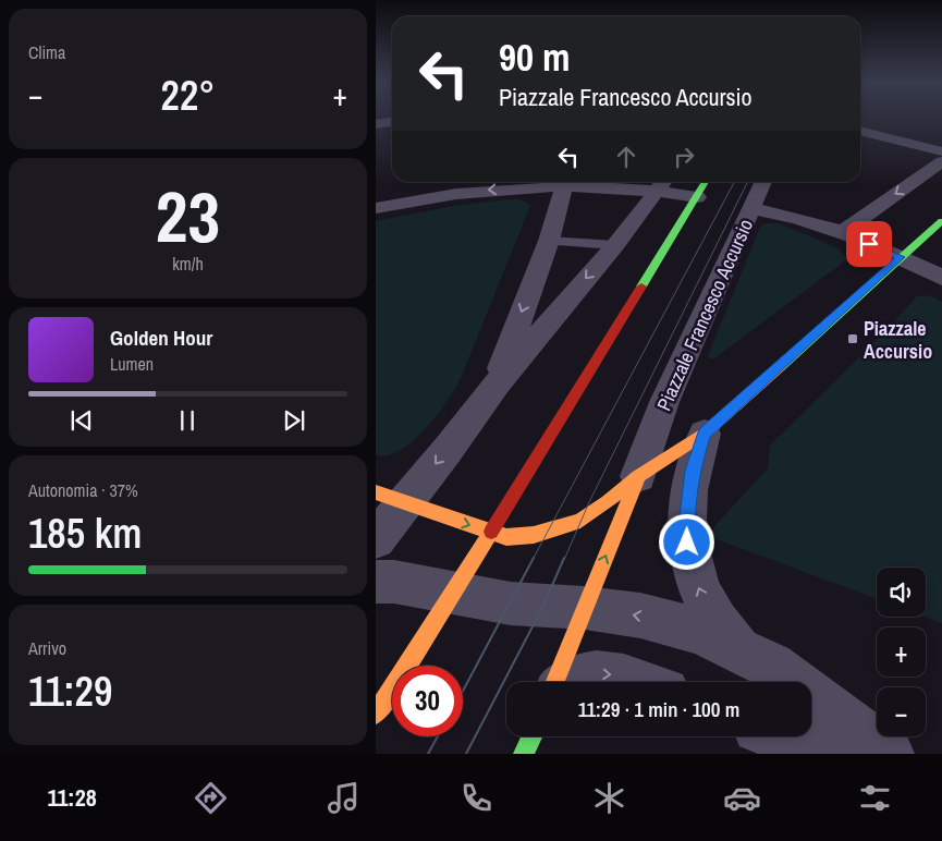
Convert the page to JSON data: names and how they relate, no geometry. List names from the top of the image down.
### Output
{
  "streets": {
    "street": ["Piazzale Francesco Accursio"]
  },
  "places": {
    "transit": ["Piazzale Accursio"]
  },
  "page": {
    "tile": [
      "Clima",
      ["23", "km/h"],
      ["Autonomia · 37%", "185 km"],
      ["Arrivo", "11:29"]
    ],
    "turn": ["90 m", "Piazzale Francesco Accursio"],
    "heat": ["−", "22°", "+"],
    "song": ["Golden Hour", "Lumen"],
    "map_buttons": ["+", "−"],
    "limit": "30",
    "trip": "11:29 · 1 min · 100 m",
    "tabs": "11:28"
  }
}
